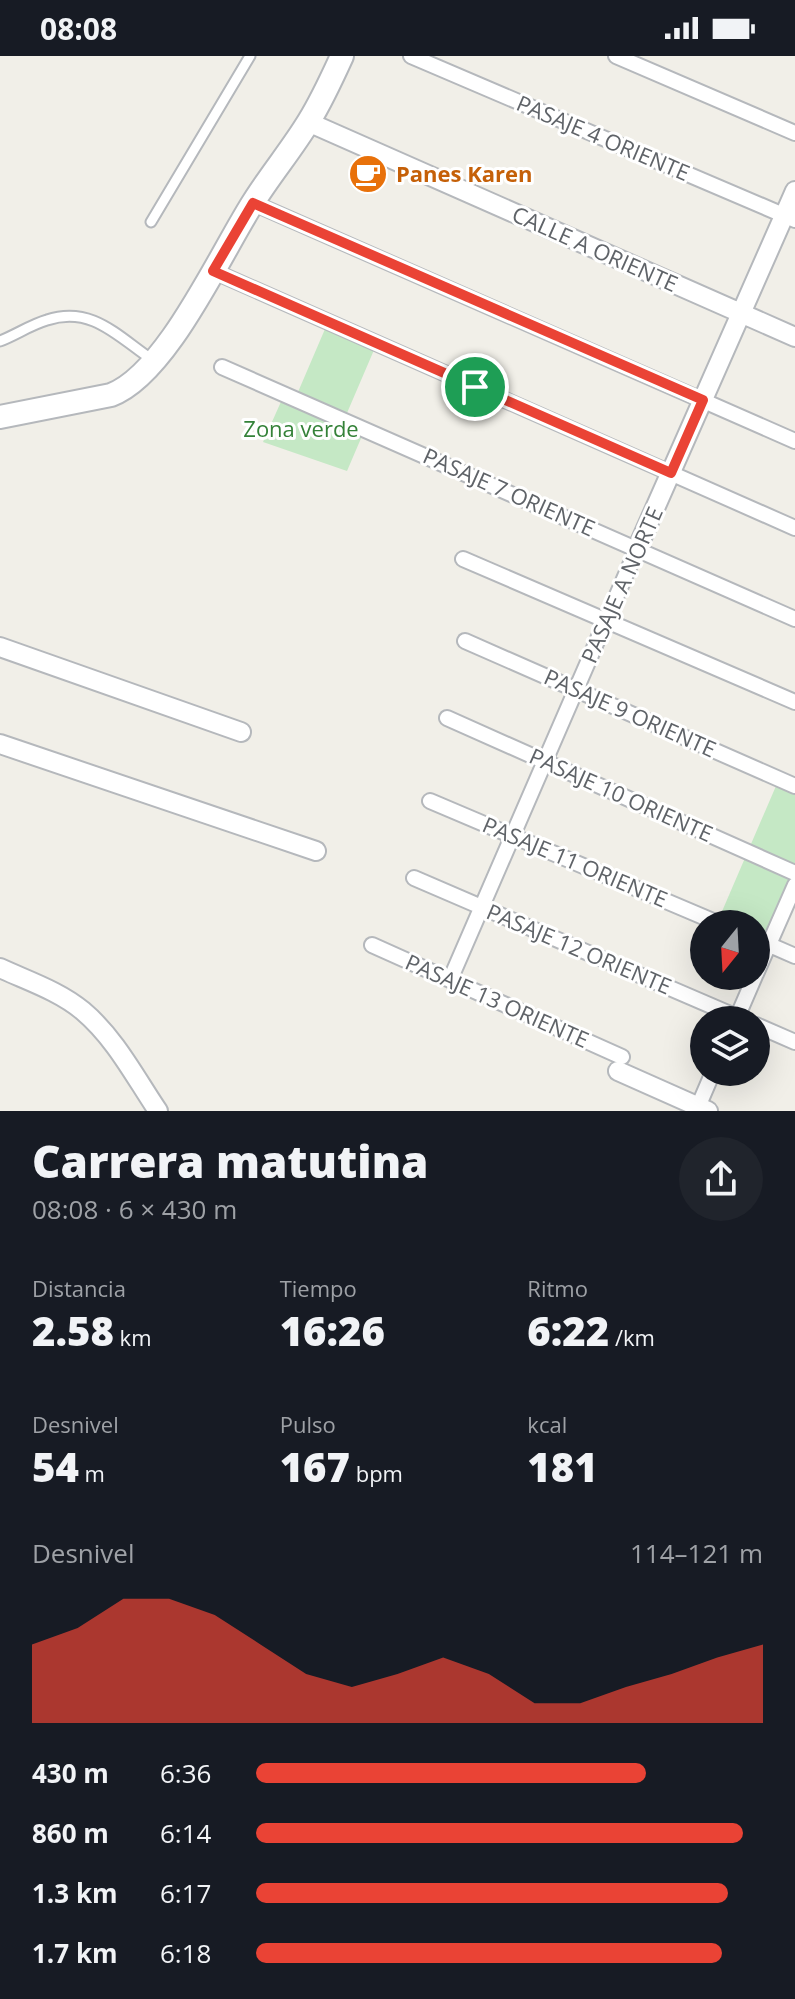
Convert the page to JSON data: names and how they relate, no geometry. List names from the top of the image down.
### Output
{
  "streets": {
    "street": [
      "PASAJE 4 ORIENTE",
      "CALLE A ORIENTE",
      "PASAJE 7 ORIENTE",
      "PASAJE A NORTE",
      "PASAJE 9 ORIENTE",
      "PASAJE 10 ORIENTE",
      "PASAJE 11 ORIENTE",
      "PASAJE 12 ORIENTE",
      "PASAJE 13 ORIENTE"
    ]
  },
  "crossings": [
    ["PASAJE 4 ORIENTE", "PASAJE A NORTE"],
    ["CALLE A ORIENTE", "PASAJE A NORTE"],
    ["PASAJE 7 ORIENTE", "PASAJE A NORTE"],
    ["PASAJE A NORTE", "PASAJE 9 ORIENTE"],
    ["PASAJE A NORTE", "PASAJE 10 ORIENTE"],
    ["PASAJE A NORTE", "PASAJE 11 ORIENTE"],
    ["PASAJE A NORTE", "PASAJE 12 ORIENTE"],
    ["PASAJE A NORTE", "PASAJE 13 ORIENTE"]
  ],
  "parks": ["Zona verde"],
  "places": {
    "cafe": ["Panes Karen"]
  },
  "north": "bottom",
  "page": {
    "status": "08:08",
    "heading": ["Carrera matutina", "08:08 · 6 × 430 m"],
    "stats": [
      ["Distancia", "2.58 km"],
      ["Tiempo", "16:26"],
      ["Ritmo", "6:22 /km"],
      ["Desnivel", "54 m"],
      ["Pulso", "167 bpm"],
      ["kcal", "181"]
    ],
    "chart": ["Desnivel", "114–121 m"],
    "list": [
      {
        "name": "430 m",
        "note": "6:36"
      },
      {
        "name": "860 m",
        "note": "6:14"
      },
      {
        "name": "1.3 km",
        "note": "6:17"
      },
      {
        "name": "1.7 km",
        "note": "6:18"
      }
    ]
  }
}
